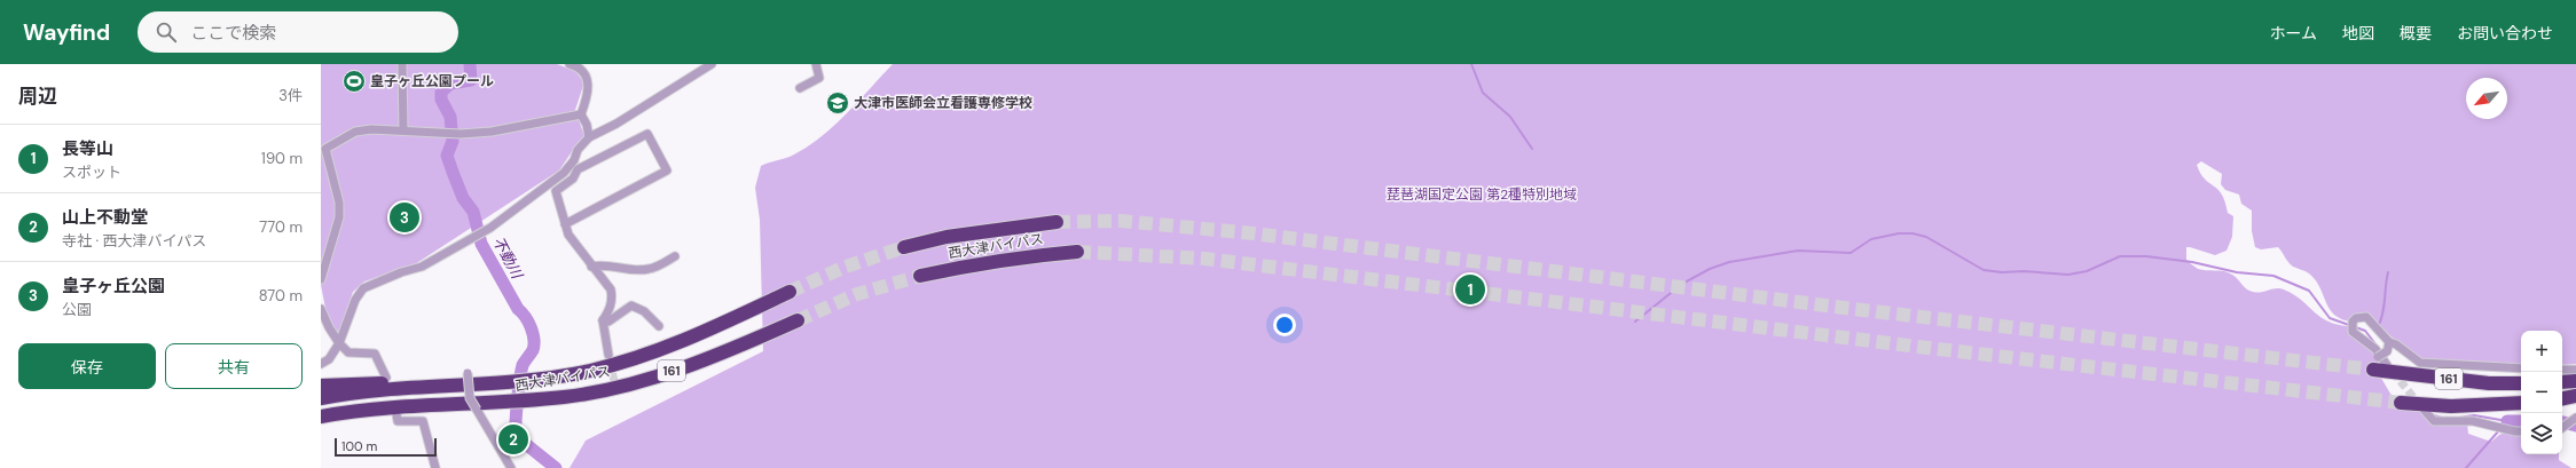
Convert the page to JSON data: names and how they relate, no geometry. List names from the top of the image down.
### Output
{
  "streets": {
    "highway": ["西大津バイパス", "161"]
  },
  "water": ["不動川"],
  "parks": ["琵琶湖国定公園 第2種特別地域"],
  "places": {
    "sports": ["皇子ヶ丘公園プール"],
    "school or university": ["大津市医師会立看護専修学校"]
  },
  "scale_bar": "100 m",
  "north": "bottom left",
  "page": {
    "header": "Wayfind",
    "search": "ここで検索",
    "nav": [
      "ホーム",
      "地図",
      "概要",
      "お問い合わせ"
    ],
    "heading": ["周辺", "3件"],
    "list": [
      {
        "mark": "1",
        "name": "長等山",
        "note": "スポット",
        "value": "190 m"
      },
      {
        "mark": "2",
        "name": "山上不動堂",
        "note": "寺社 · 西大津バイパス",
        "value": "770 m"
      },
      {
        "mark": "3",
        "name": "皇子ヶ丘公園",
        "note": "公園",
        "value": "870 m"
      }
    ],
    "pins": ["3", "1", "2"],
    "buttons": ["保存", "共有"],
    "map_buttons": ["+", "−"],
    "scale": "100 m"
  }
}
